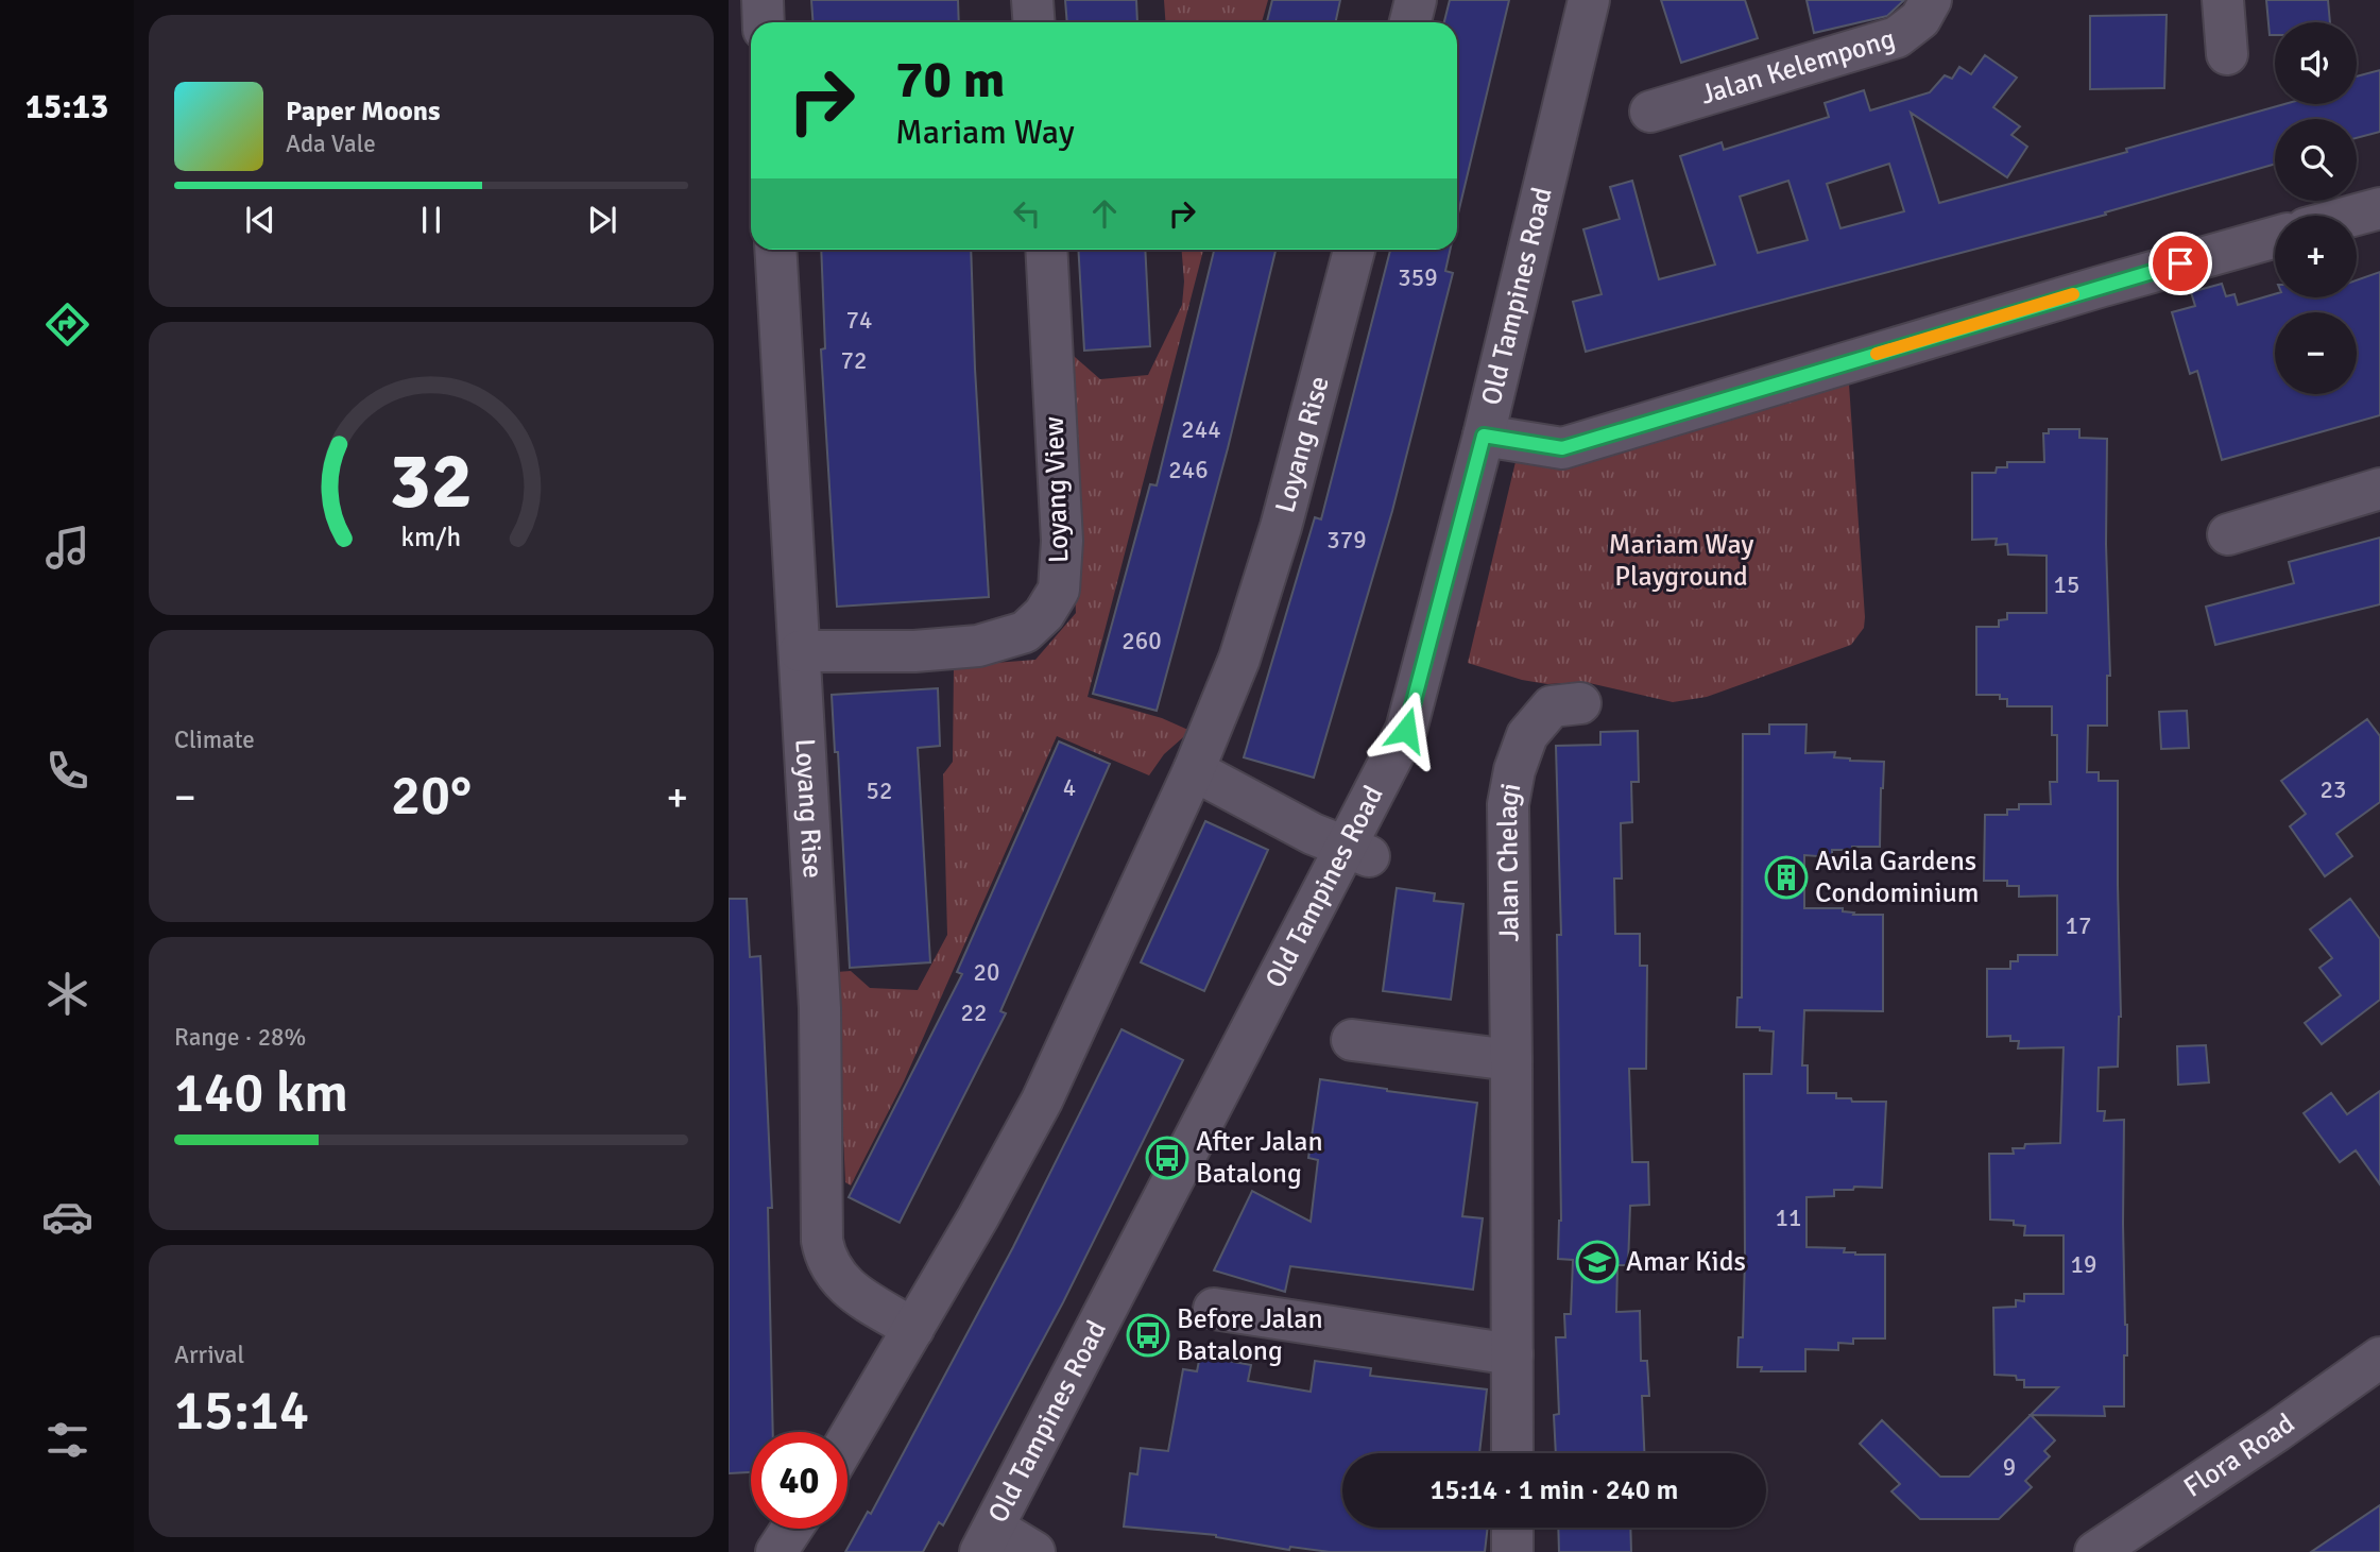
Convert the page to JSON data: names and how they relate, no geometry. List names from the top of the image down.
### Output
{
  "streets": {
    "street": [
      "Jalan Kelempong",
      "Old Tampines Road",
      "Loyang Rise",
      "Loyang View",
      "Jalan Chelagi",
      "Flora Road"
    ]
  },
  "crossings": [
    ["Loyang Rise", "Loyang View"]
  ],
  "parks": ["Mariam Way Playground"],
  "places": {
    "building": ["Avila Gardens Condominium"],
    "bus stop": ["After Jalan Batalong", "Before Jalan Batalong"],
    "school or university": ["Amar Kids"]
  },
  "house_numbers": [
    "359",
    "74",
    "72",
    "244",
    "246",
    "379",
    "15",
    "260",
    "4",
    "23",
    "52",
    "17",
    "20",
    "22",
    "11",
    "19",
    "9"
  ],
  "page": {
    "tabs": "15:13",
    "map_buttons": ["+", "−"],
    "turn": ["70 m", "Mariam Way"],
    "song": ["Paper Moons", "Ada Vale"],
    "tile": [
      "Climate",
      ["Range · 28%", "140 km"],
      ["Arrival", "15:14"]
    ],
    "heat": ["−", "20°", "+"],
    "limit": "40",
    "trip": "15:14 · 1 min · 240 m",
    "gauge": ["32", "km/h"]
  }
}
